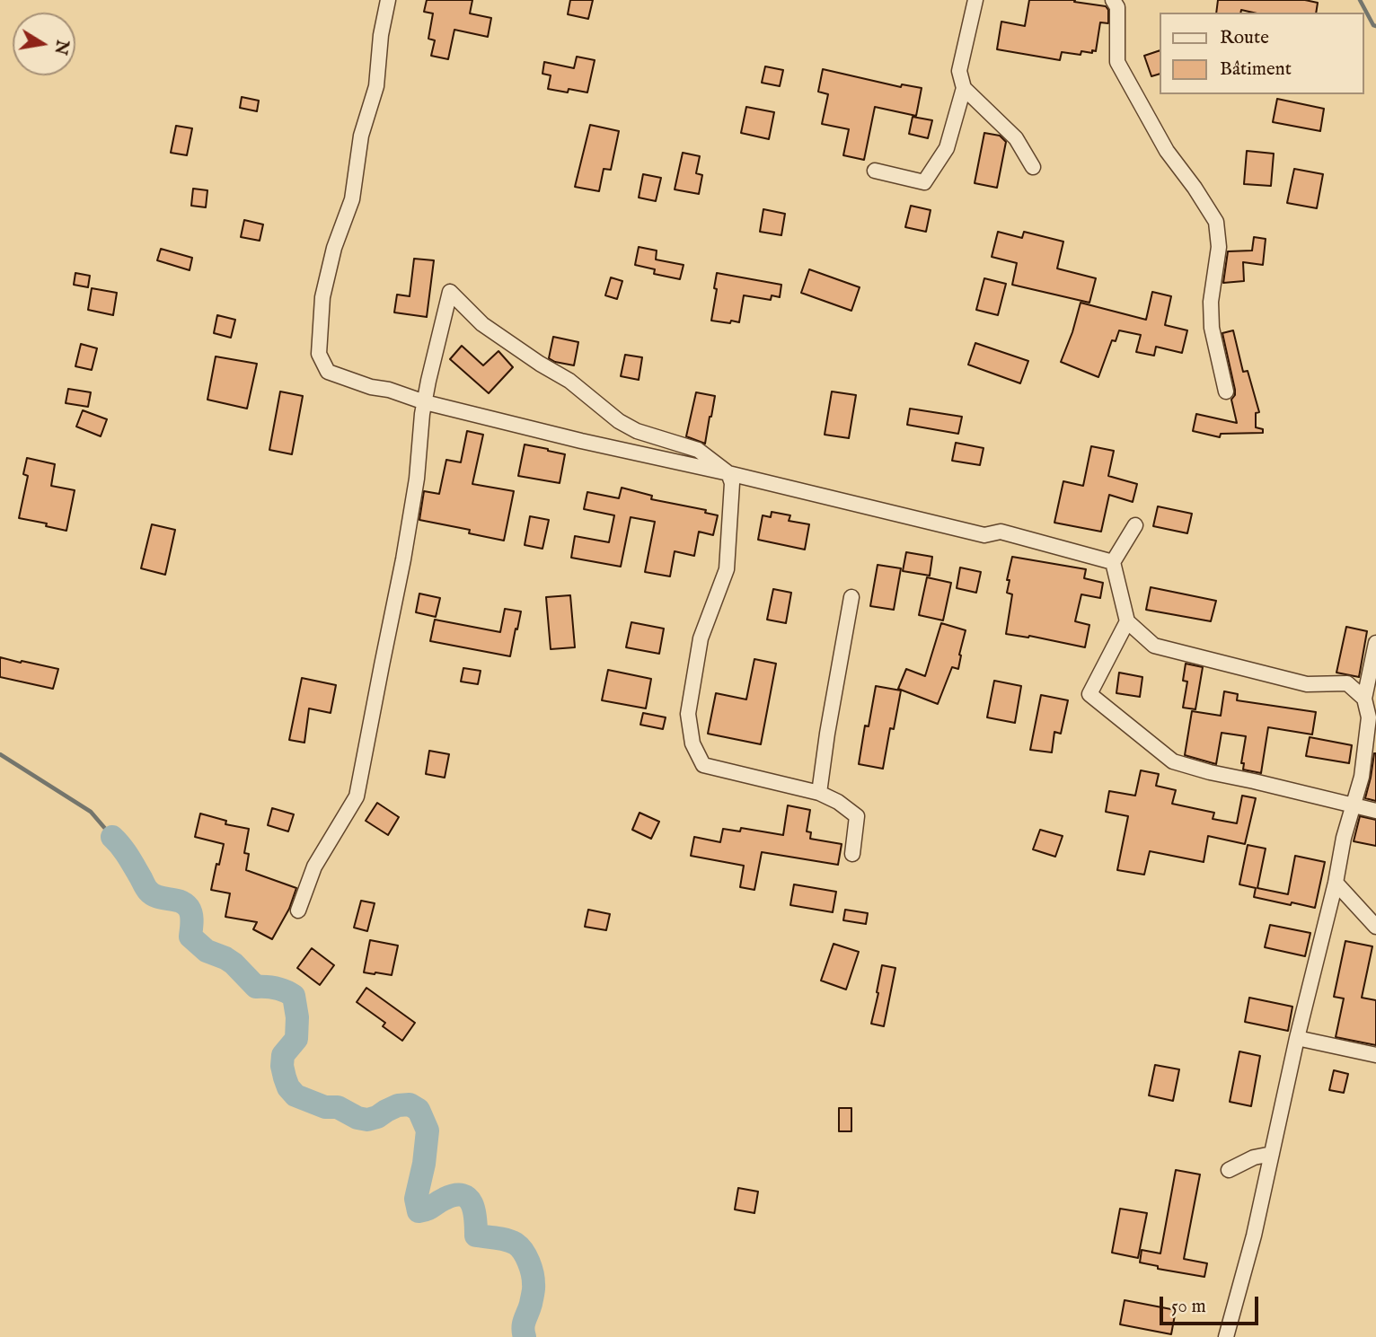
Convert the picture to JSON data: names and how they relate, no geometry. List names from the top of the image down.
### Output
{
  "legend": ["Route", "Bâtiment"],
  "scale_bar": "50 m",
  "north": "right"
}
